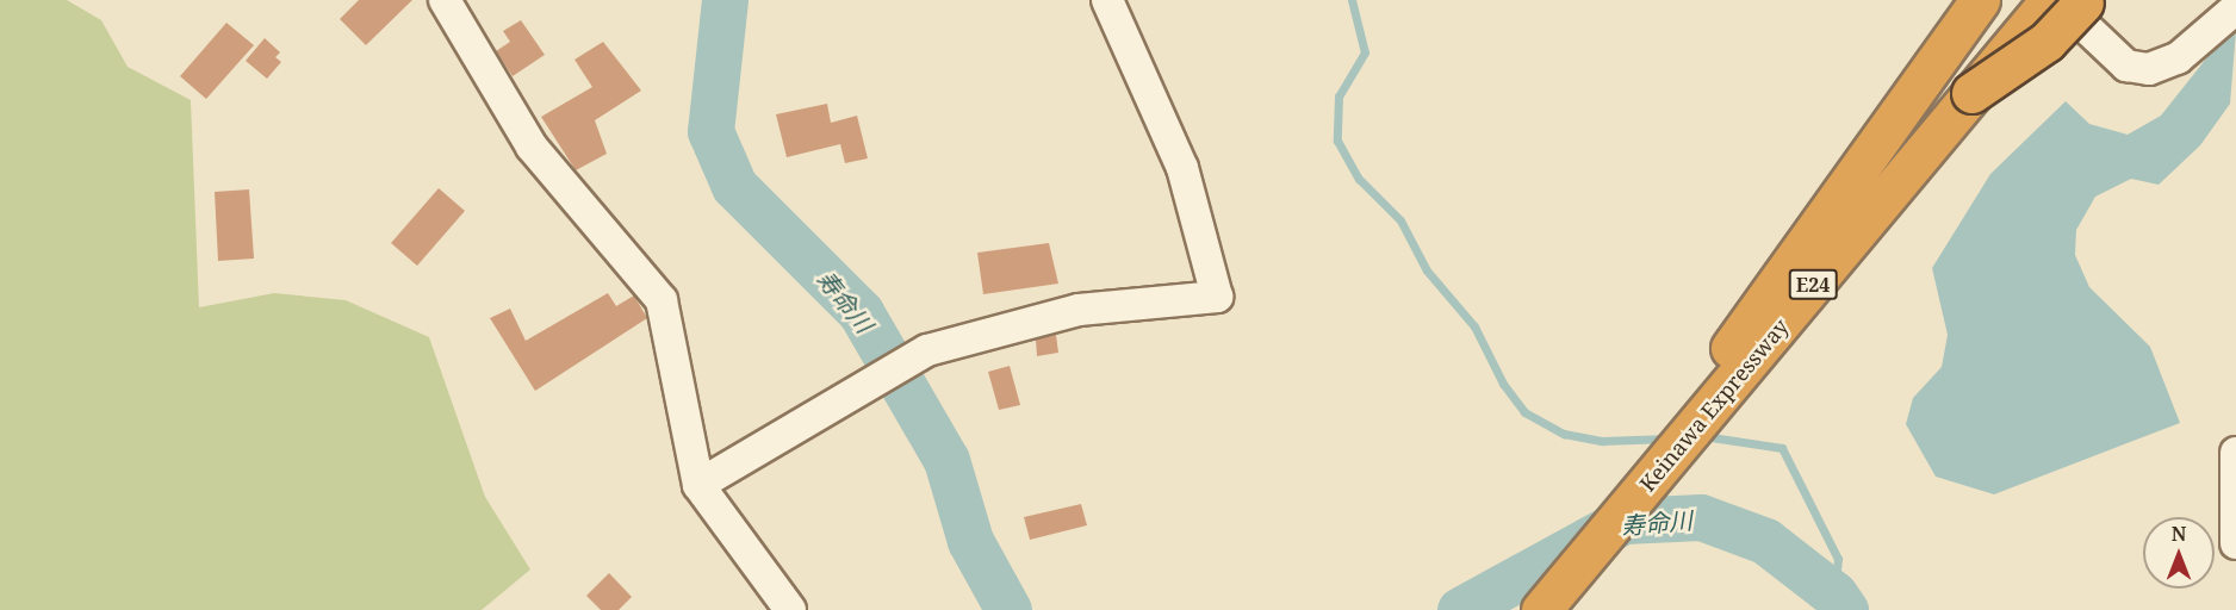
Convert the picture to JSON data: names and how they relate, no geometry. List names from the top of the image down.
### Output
{
  "streets": {
    "highway": ["E24", "Keinawa Expressway"]
  },
  "water": ["寿命川"],
  "north": "top"
}
